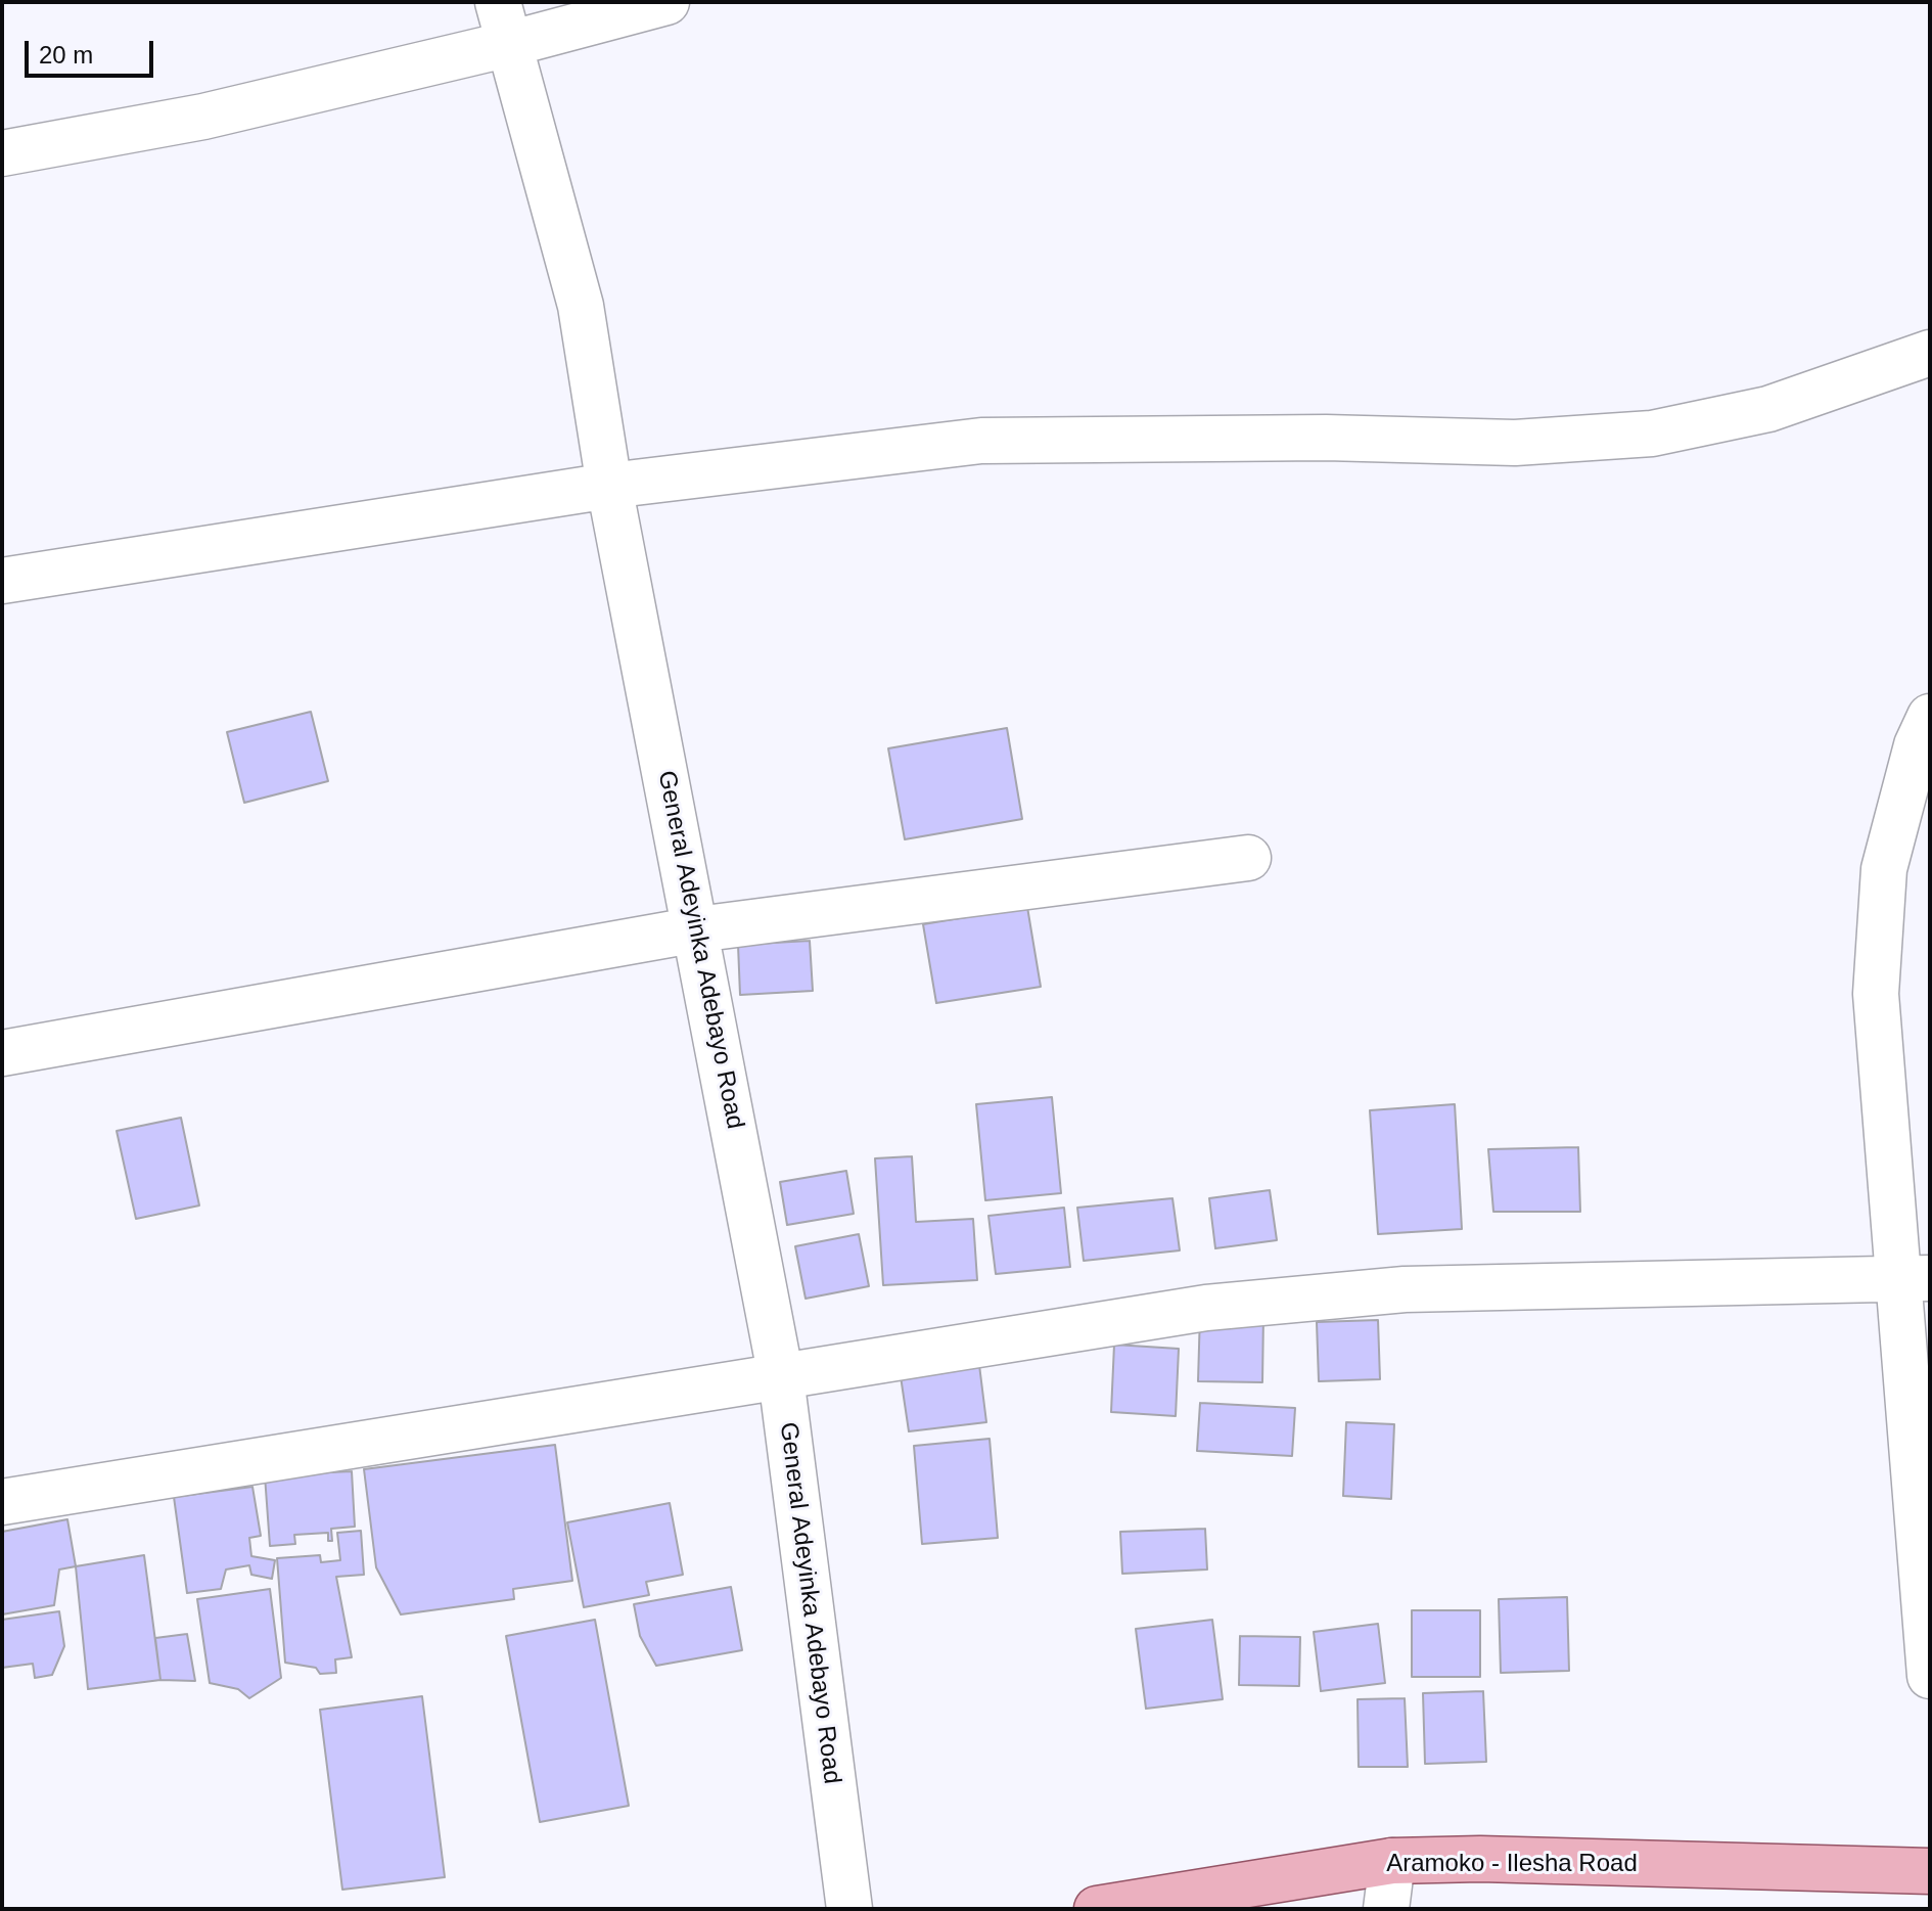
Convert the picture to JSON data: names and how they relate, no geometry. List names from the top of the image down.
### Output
{
  "streets": {
    "main road": ["Aramoko - Ilesha Road"],
    "street": ["General Adeyinka Adebayo Road"]
  },
  "scale_bar": "20 m"
}
